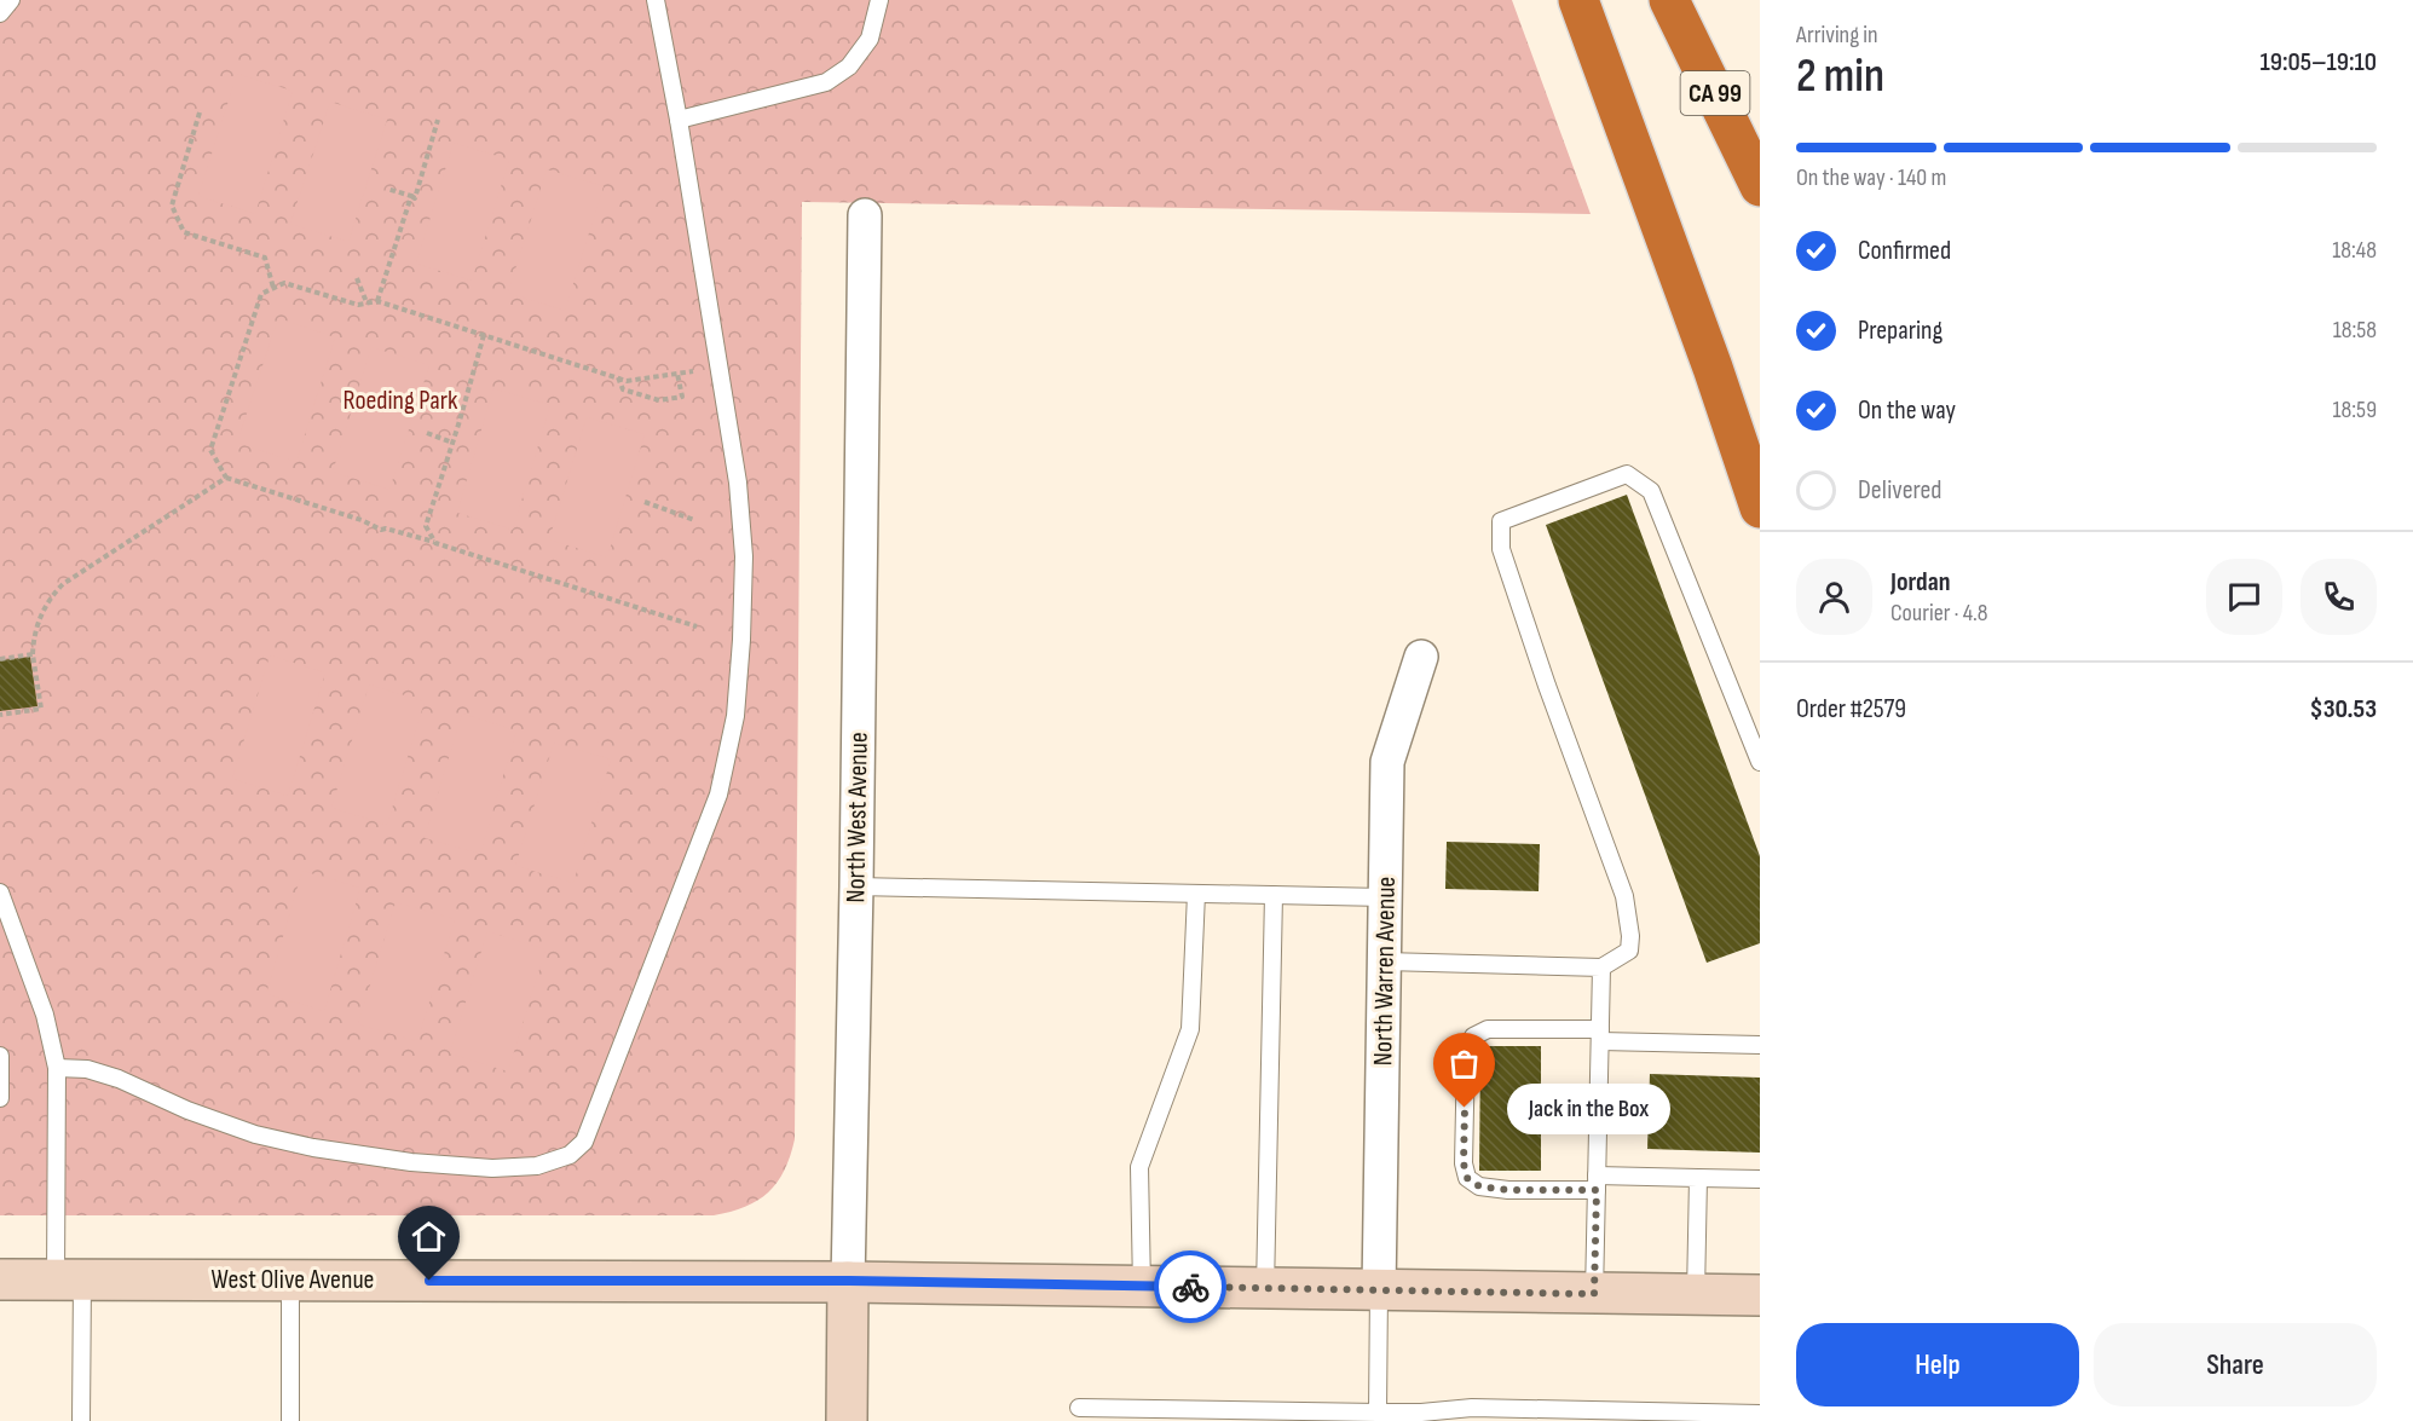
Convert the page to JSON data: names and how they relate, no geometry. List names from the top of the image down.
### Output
{
  "streets": {
    "highway": ["CA 99"],
    "main road": ["North West Avenue", "West Olive Avenue"],
    "street": ["North Warren Avenue"]
  },
  "crossings": [
    ["North West Avenue", "West Olive Avenue"],
    ["North Warren Avenue", "West Olive Avenue"]
  ],
  "parks": ["Roeding Park"],
  "places": ["Jack in the Box"],
  "page": {
    "heading": ["2 min", "Arriving in", "19:05–19:10"],
    "panel": [
      "Jordan",
      "Courier · 4.8",
      "Order #2579",
      "$30.53"
    ],
    "bar": "On the way · 140 m",
    "list": [
      ["Confirmed", "18:48"],
      ["Preparing", "18:58"],
      ["On the way", "18:59"],
      "Delivered"
    ],
    "bubble": "Jack in the Box",
    "buttons": ["Help", "Share"]
  }
}
